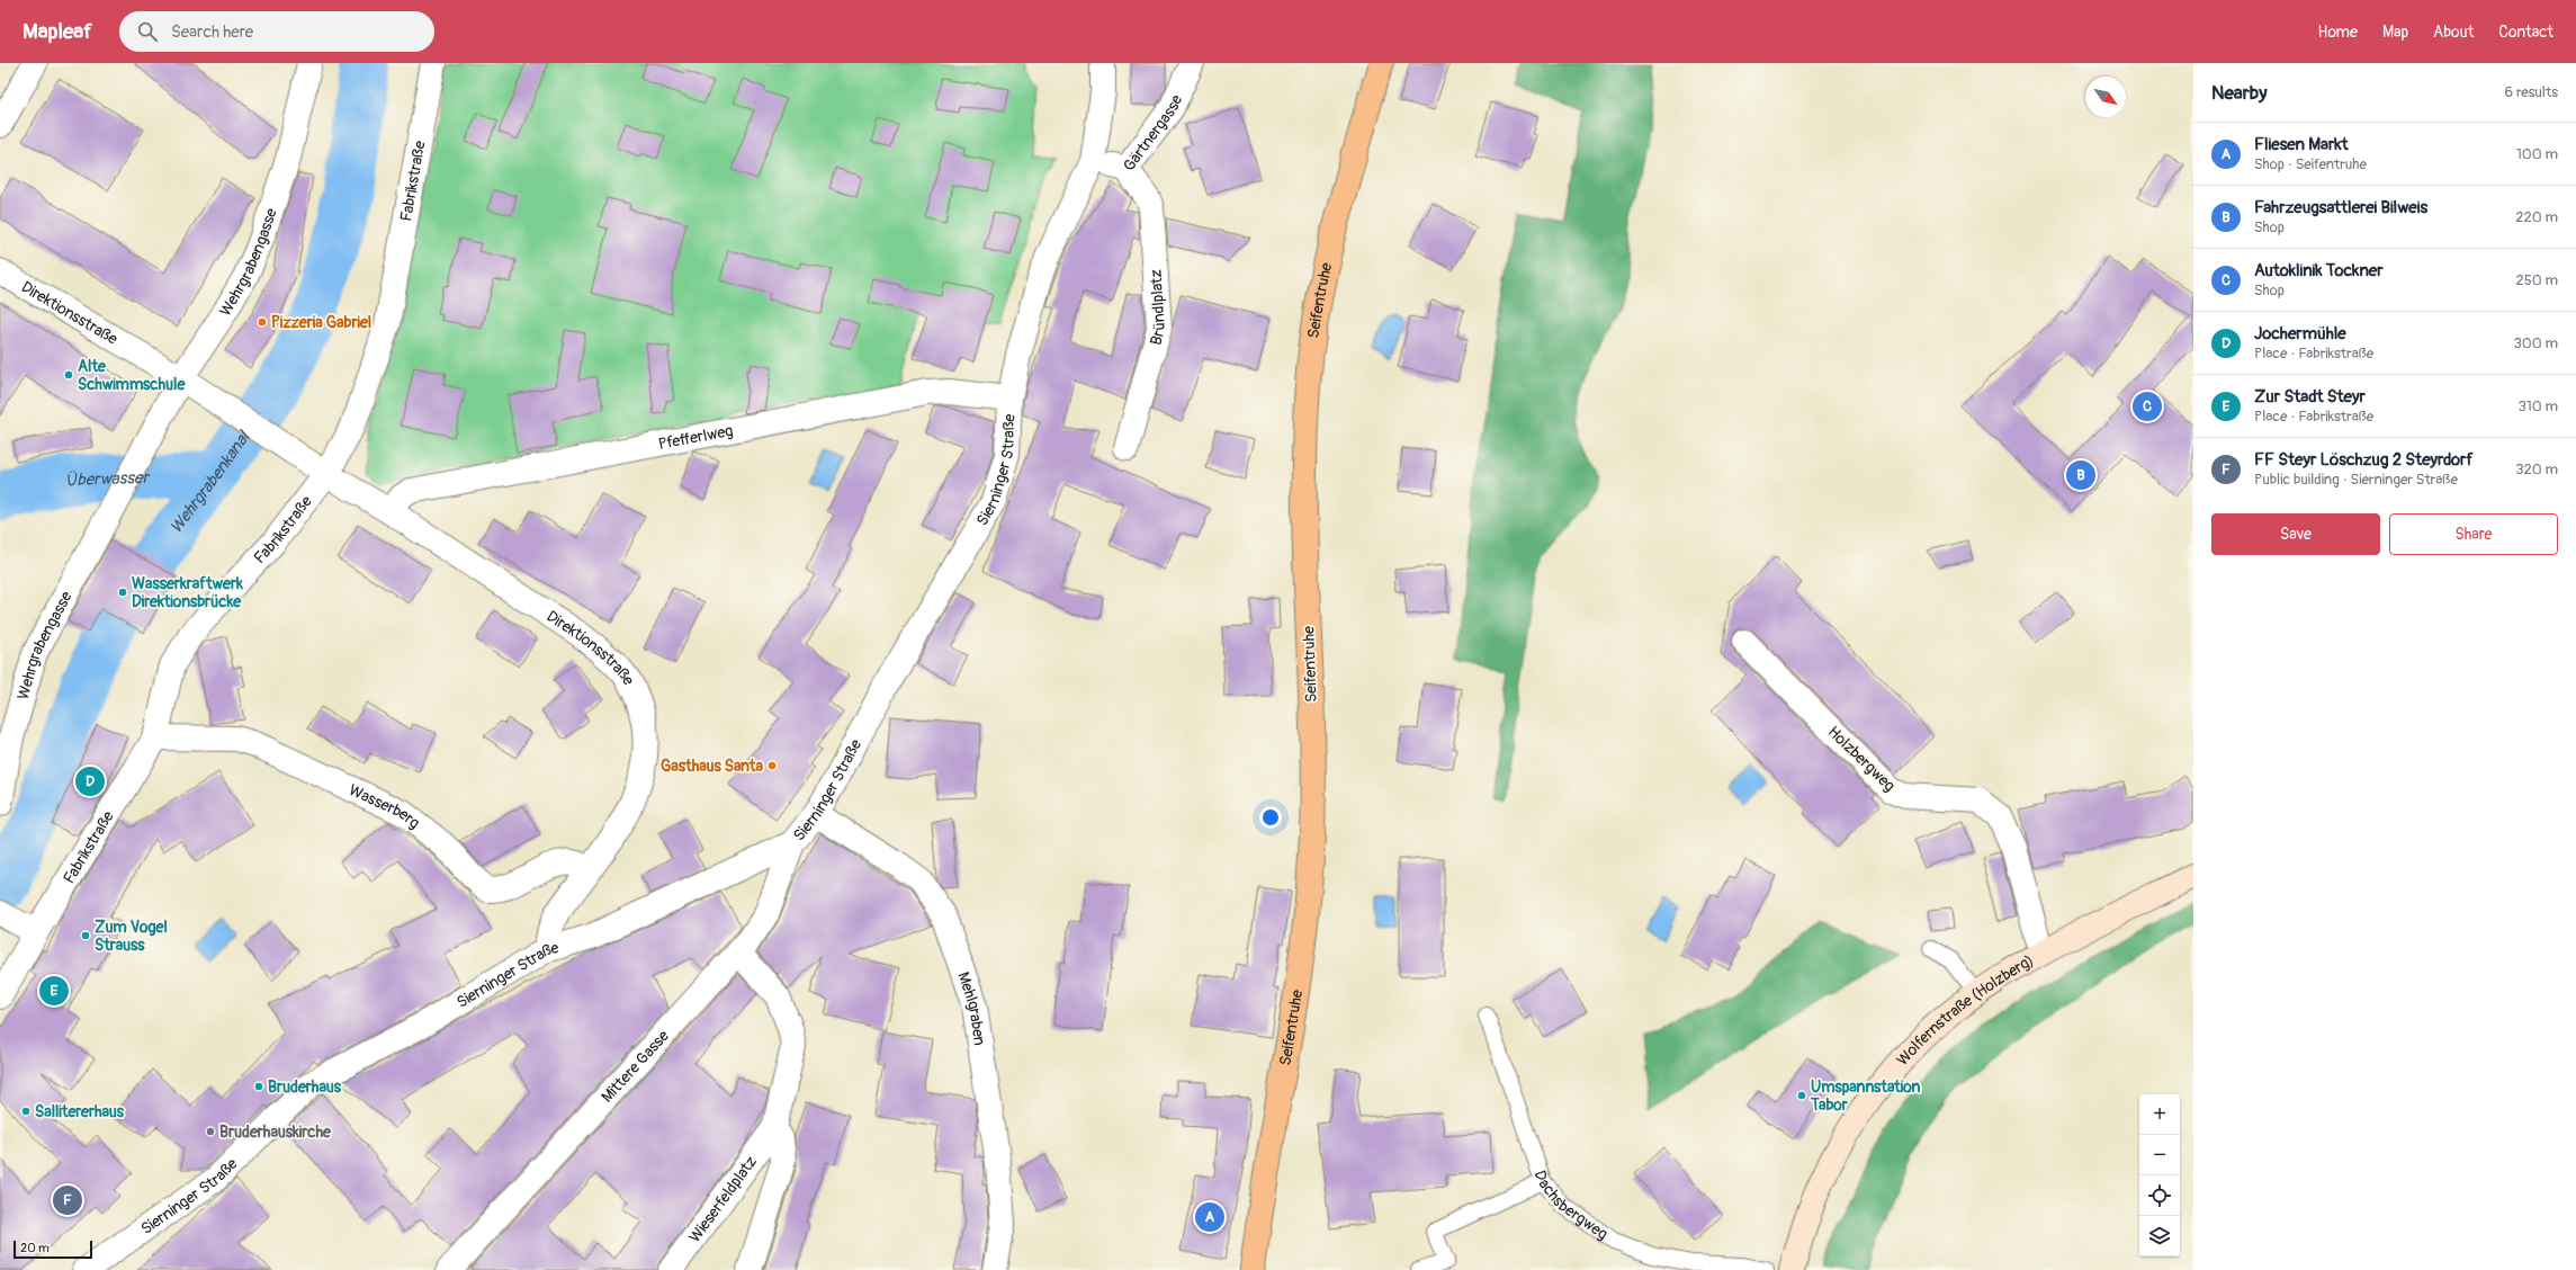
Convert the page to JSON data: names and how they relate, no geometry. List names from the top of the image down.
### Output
{
  "streets": {
    "main road": ["Seifentruhe", "Wolfernstraße (Holzberg)"],
    "street": [
      "Gärtnergasse",
      "Fabrikstraße",
      "Wehrgrabengasse",
      "Bründlplatz",
      "Direktionsstraße",
      "Pfefferlweg",
      "Sierninger Straße",
      "Holzbergweg",
      "Wasserberg",
      "Mehlgraben",
      "Mittere Gasse",
      "Wieserfeldplatz"
    ],
    "lane": ["Dachsbergweg"]
  },
  "crossings": [
    ["Gärtnergasse", "Bründlplatz"],
    ["Gärtnergasse", "Sierninger Straße"],
    ["Fabrikstraße", "Direktionsstraße"],
    ["Fabrikstraße", "Wasserberg"],
    ["Wehrgrabengasse", "Direktionsstraße"],
    ["Direktionsstraße", "Pfefferlweg"],
    ["Direktionsstraße", "Sierninger Straße"],
    ["Direktionsstraße", "Wasserberg"],
    ["Pfefferlweg", "Sierninger Straße"],
    ["Sierninger Straße", "Mehlgraben"],
    ["Sierninger Straße", "Mittere Gasse"],
    ["Holzbergweg", "Wolfernstraße (Holzberg)"],
    ["Mittere Gasse", "Wieserfeldplatz"]
  ],
  "water": ["Überwasser", "Wehrgrabenkanal"],
  "places": [
    "Pizzeria Gabriel",
    "Alte Schwimmschule",
    "Wasserkraftwerk Direktionsbrücke",
    "Gasthaus Santa",
    "Zum Vogel Strauss",
    "Bruderhaus",
    "Umspannstation Tabor",
    "Sallitererhaus",
    "Bruderhauskirche"
  ],
  "scale_bar": "20 m",
  "north": "bottom right",
  "page": {
    "header": "Mapleaf",
    "search": "Search here",
    "nav": [
      "Home",
      "Map",
      "About",
      "Contact"
    ],
    "heading": ["Nearby", "6 results"],
    "list": [
      {
        "mark": "A",
        "name": "Fliesen Markt",
        "note": "Shop · Seifentruhe",
        "value": "100 m"
      },
      {
        "mark": "B",
        "name": "Fahrzeugsattlerei Bilweis",
        "note": "Shop",
        "value": "220 m"
      },
      {
        "mark": "C",
        "name": "Autoklinik Tockner",
        "note": "Shop",
        "value": "250 m"
      },
      {
        "mark": "D",
        "name": "Jochermühle",
        "note": "Place · Fabrikstraße",
        "value": "300 m"
      },
      {
        "mark": "E",
        "name": "Zur Stadt Steyr",
        "note": "Place · Fabrikstraße",
        "value": "310 m"
      },
      {
        "mark": "F",
        "name": "FF Steyr Löschzug 2 Steyrdorf",
        "note": "Public building · Sierninger Straße",
        "value": "320 m"
      }
    ],
    "pins": [
      "C",
      "B",
      "D",
      "E",
      "F",
      "A"
    ],
    "buttons": ["Save", "Share"],
    "map_buttons": ["+", "−"],
    "scale": "20 m"
  }
}
